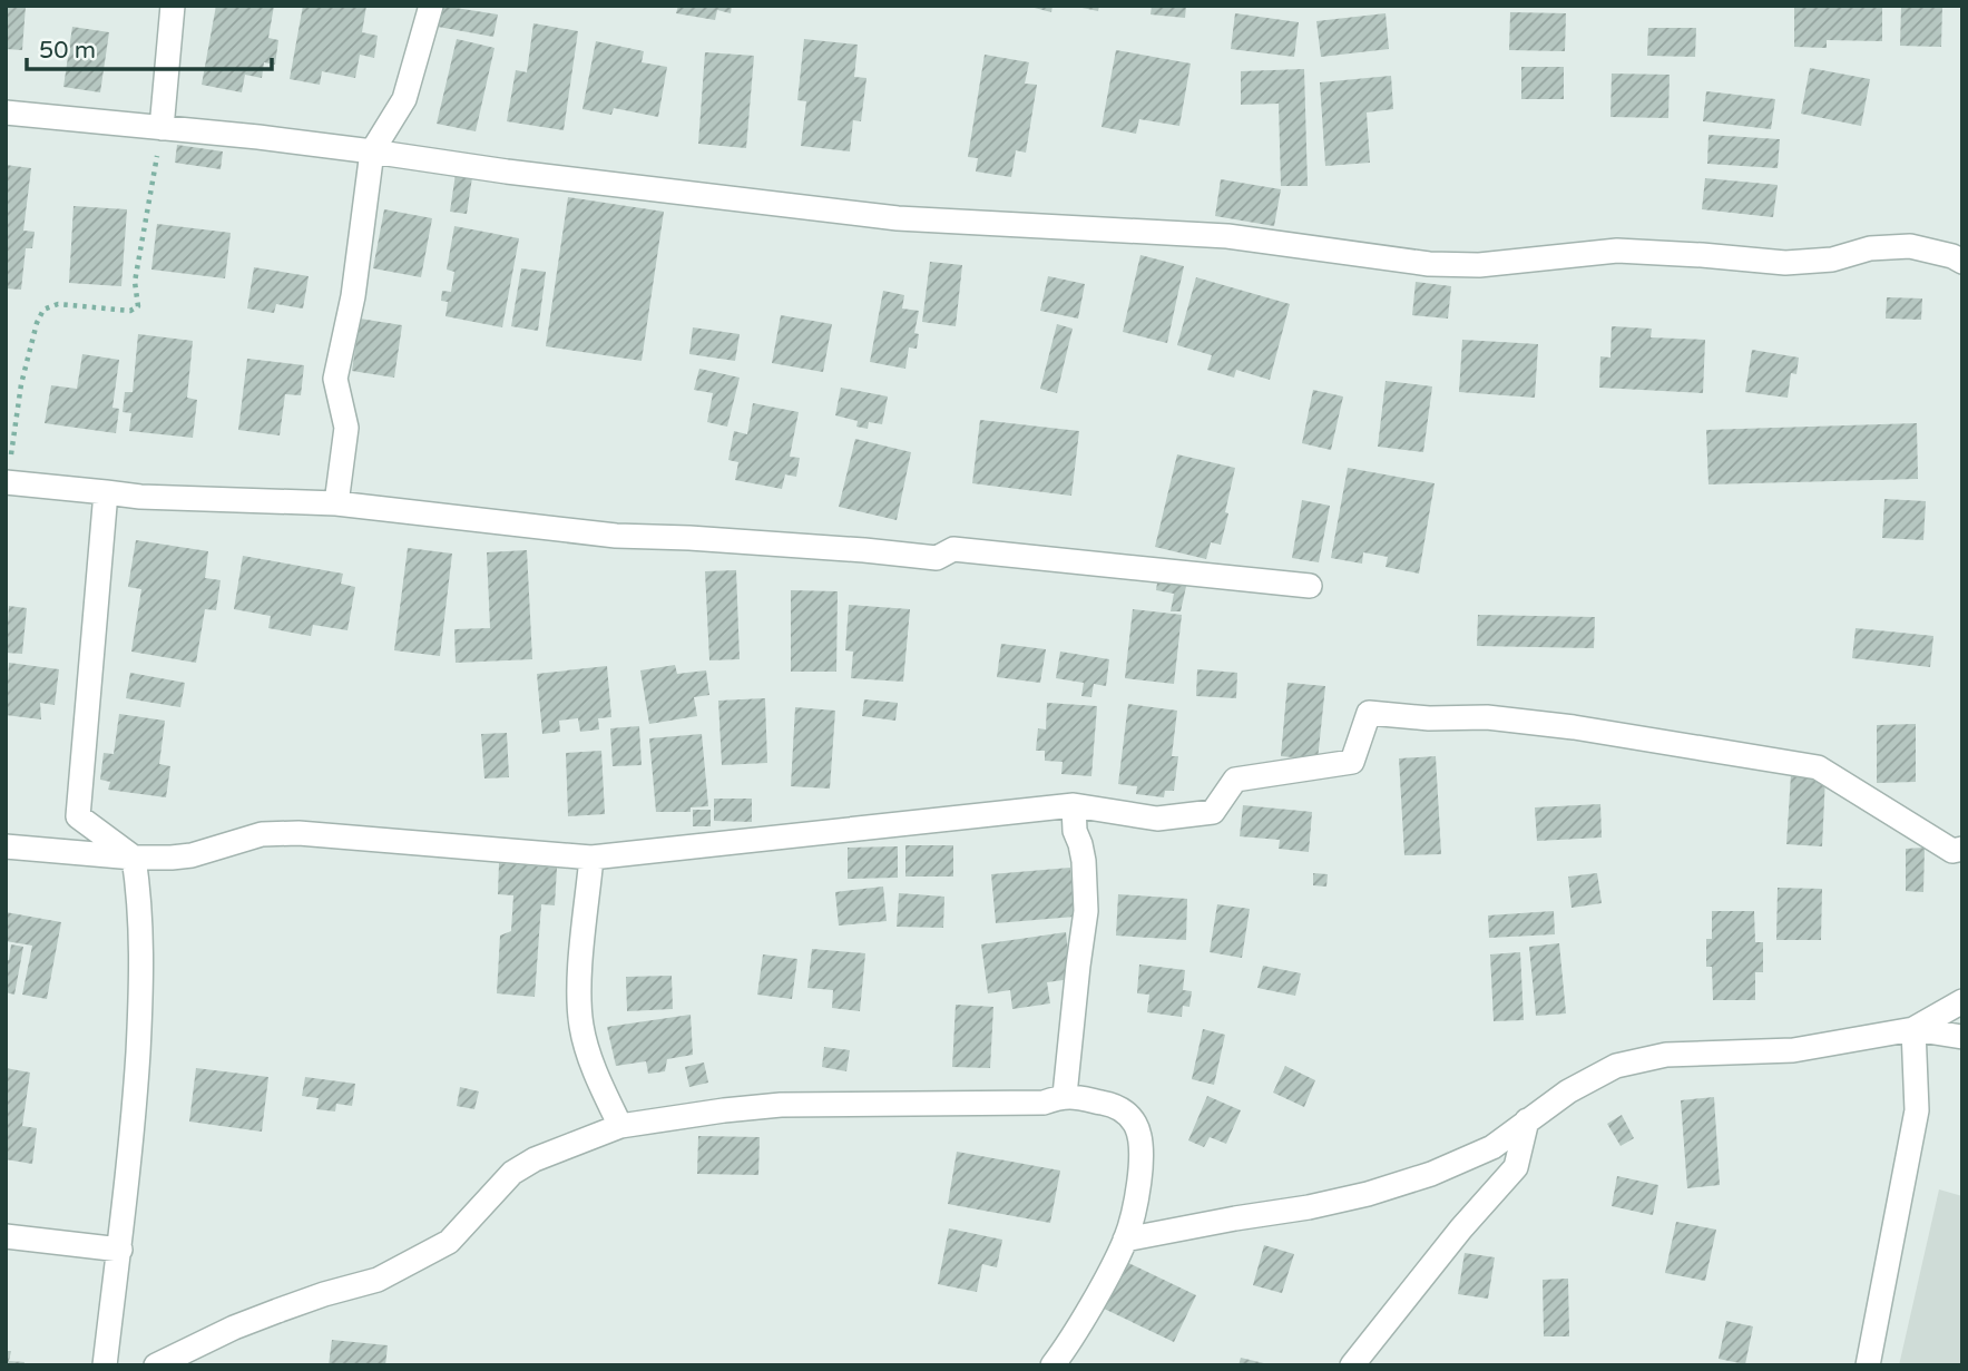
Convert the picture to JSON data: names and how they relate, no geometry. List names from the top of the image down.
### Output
{
  "scale_bar": "50 m"
}
